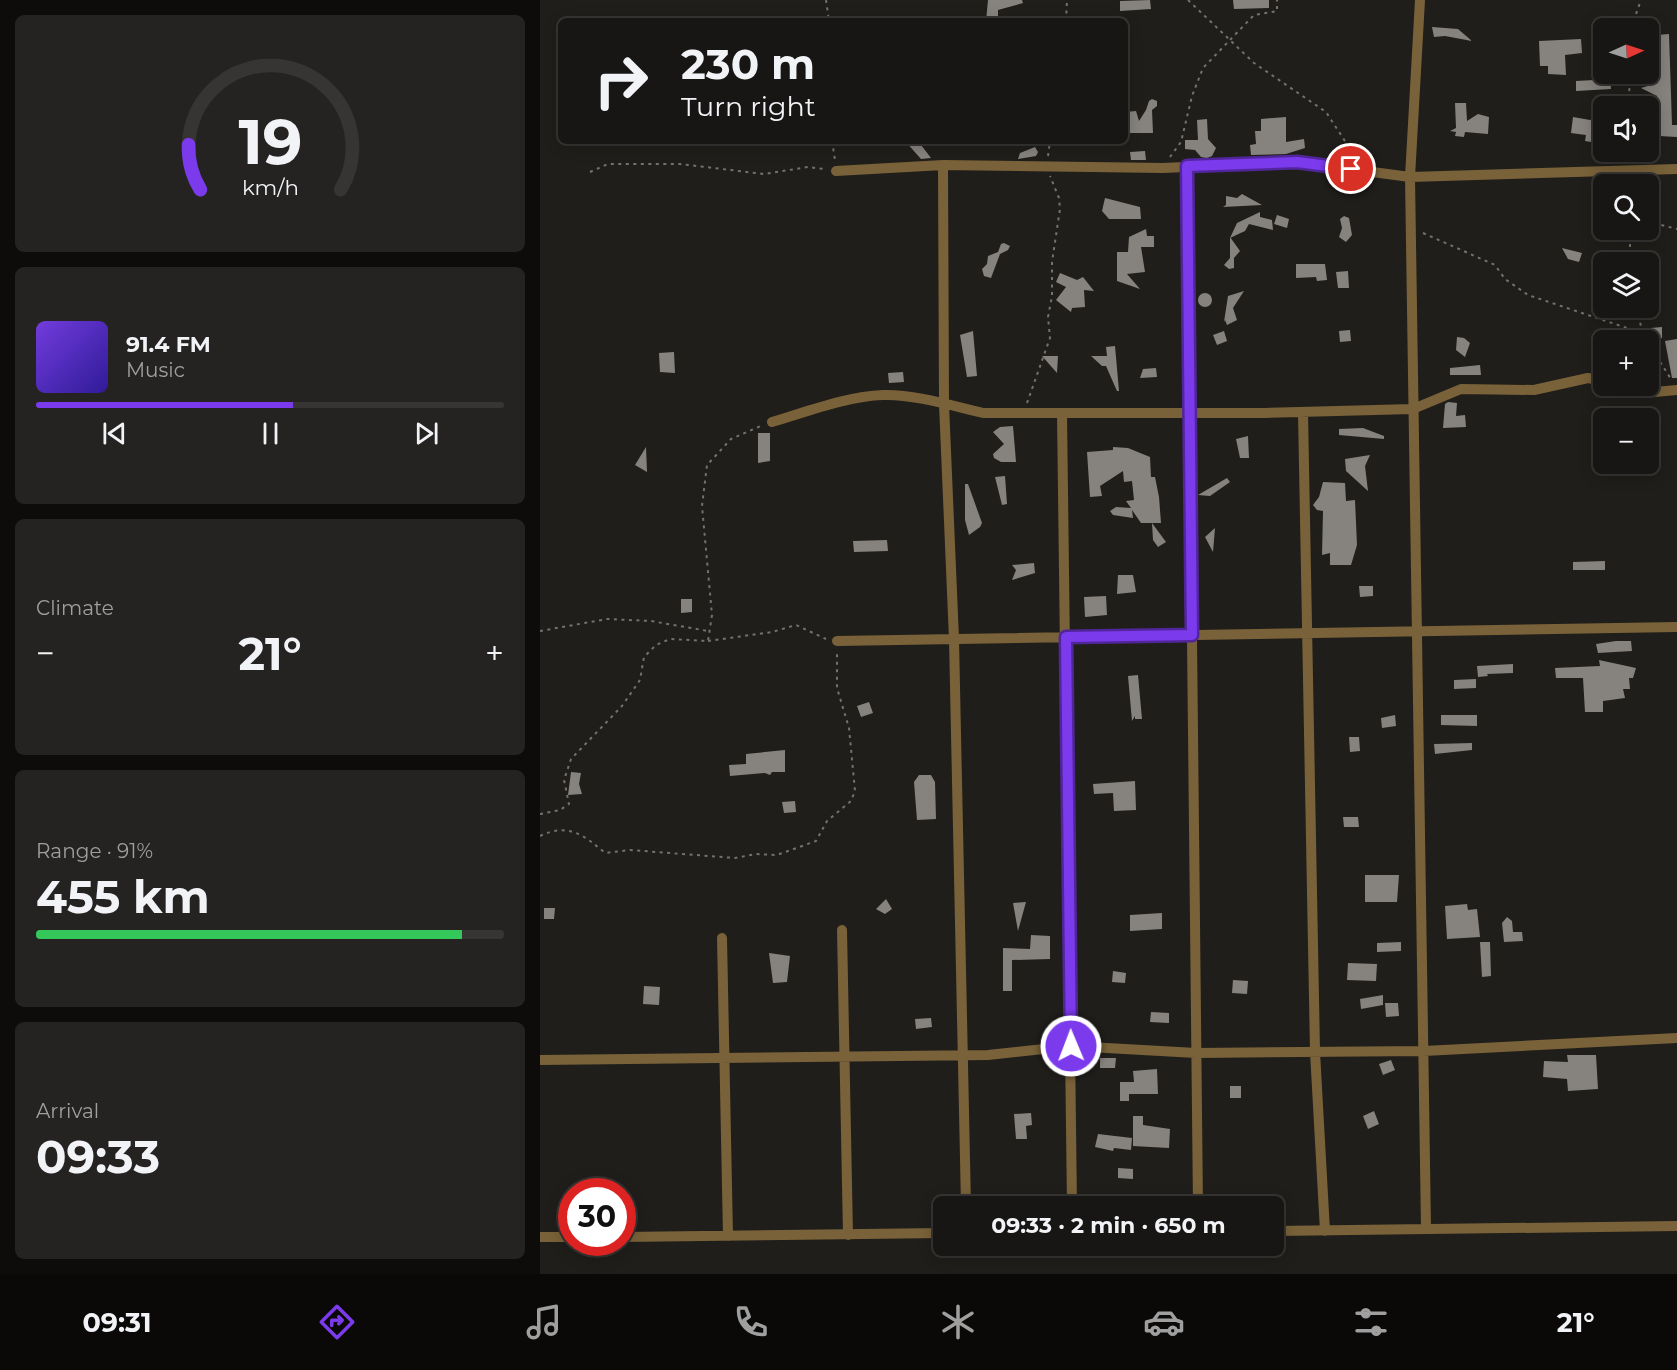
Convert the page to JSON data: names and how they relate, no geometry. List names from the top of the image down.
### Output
{
  "north": "right",
  "page": {
    "map_buttons": ["+", "−"],
    "turn": ["230 m", "Turn right"],
    "song": ["91.4 FM", "Music"],
    "tile": [
      "Climate",
      ["Range · 91%", "455 km"],
      ["Arrival", "09:33"]
    ],
    "heat": ["−", "21°", "+"],
    "limit": "30",
    "trip": "09:33 · 2 min · 650 m",
    "tabs": ["09:31", "21°"],
    "gauge": ["19", "km/h"]
  }
}
